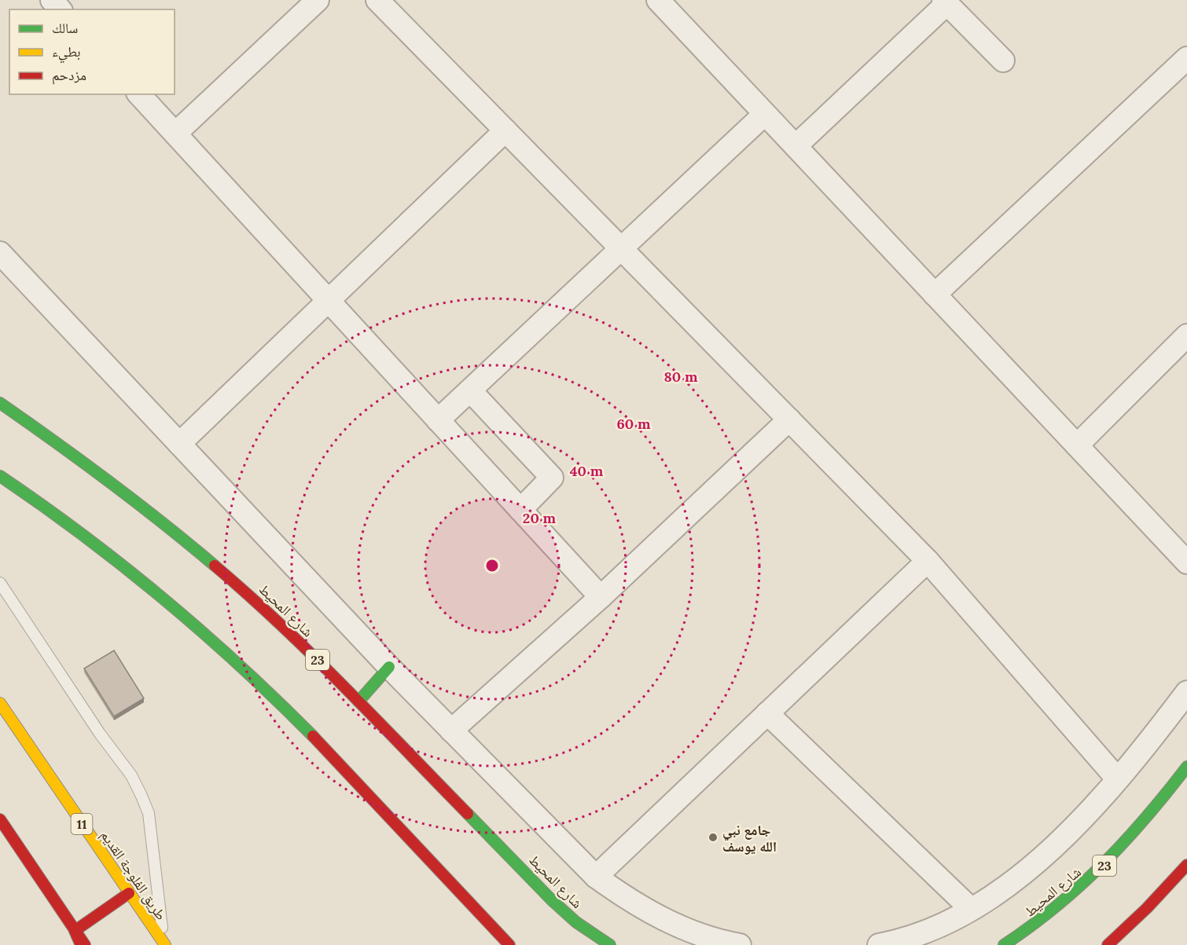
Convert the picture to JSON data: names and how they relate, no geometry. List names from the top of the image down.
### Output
{
  "streets": {
    "main road": [
      "شارع المحيط",
      "23",
      "11",
      "طريق الفلوجة القديم"
    ]
  },
  "places": ["جامع نبي الله يوسف"],
  "legend": ["سالك", "بطيء", "مزدحم"],
  "rings": [
    "80 m",
    "60 m",
    "40 m",
    "20 m"
  ]
}
